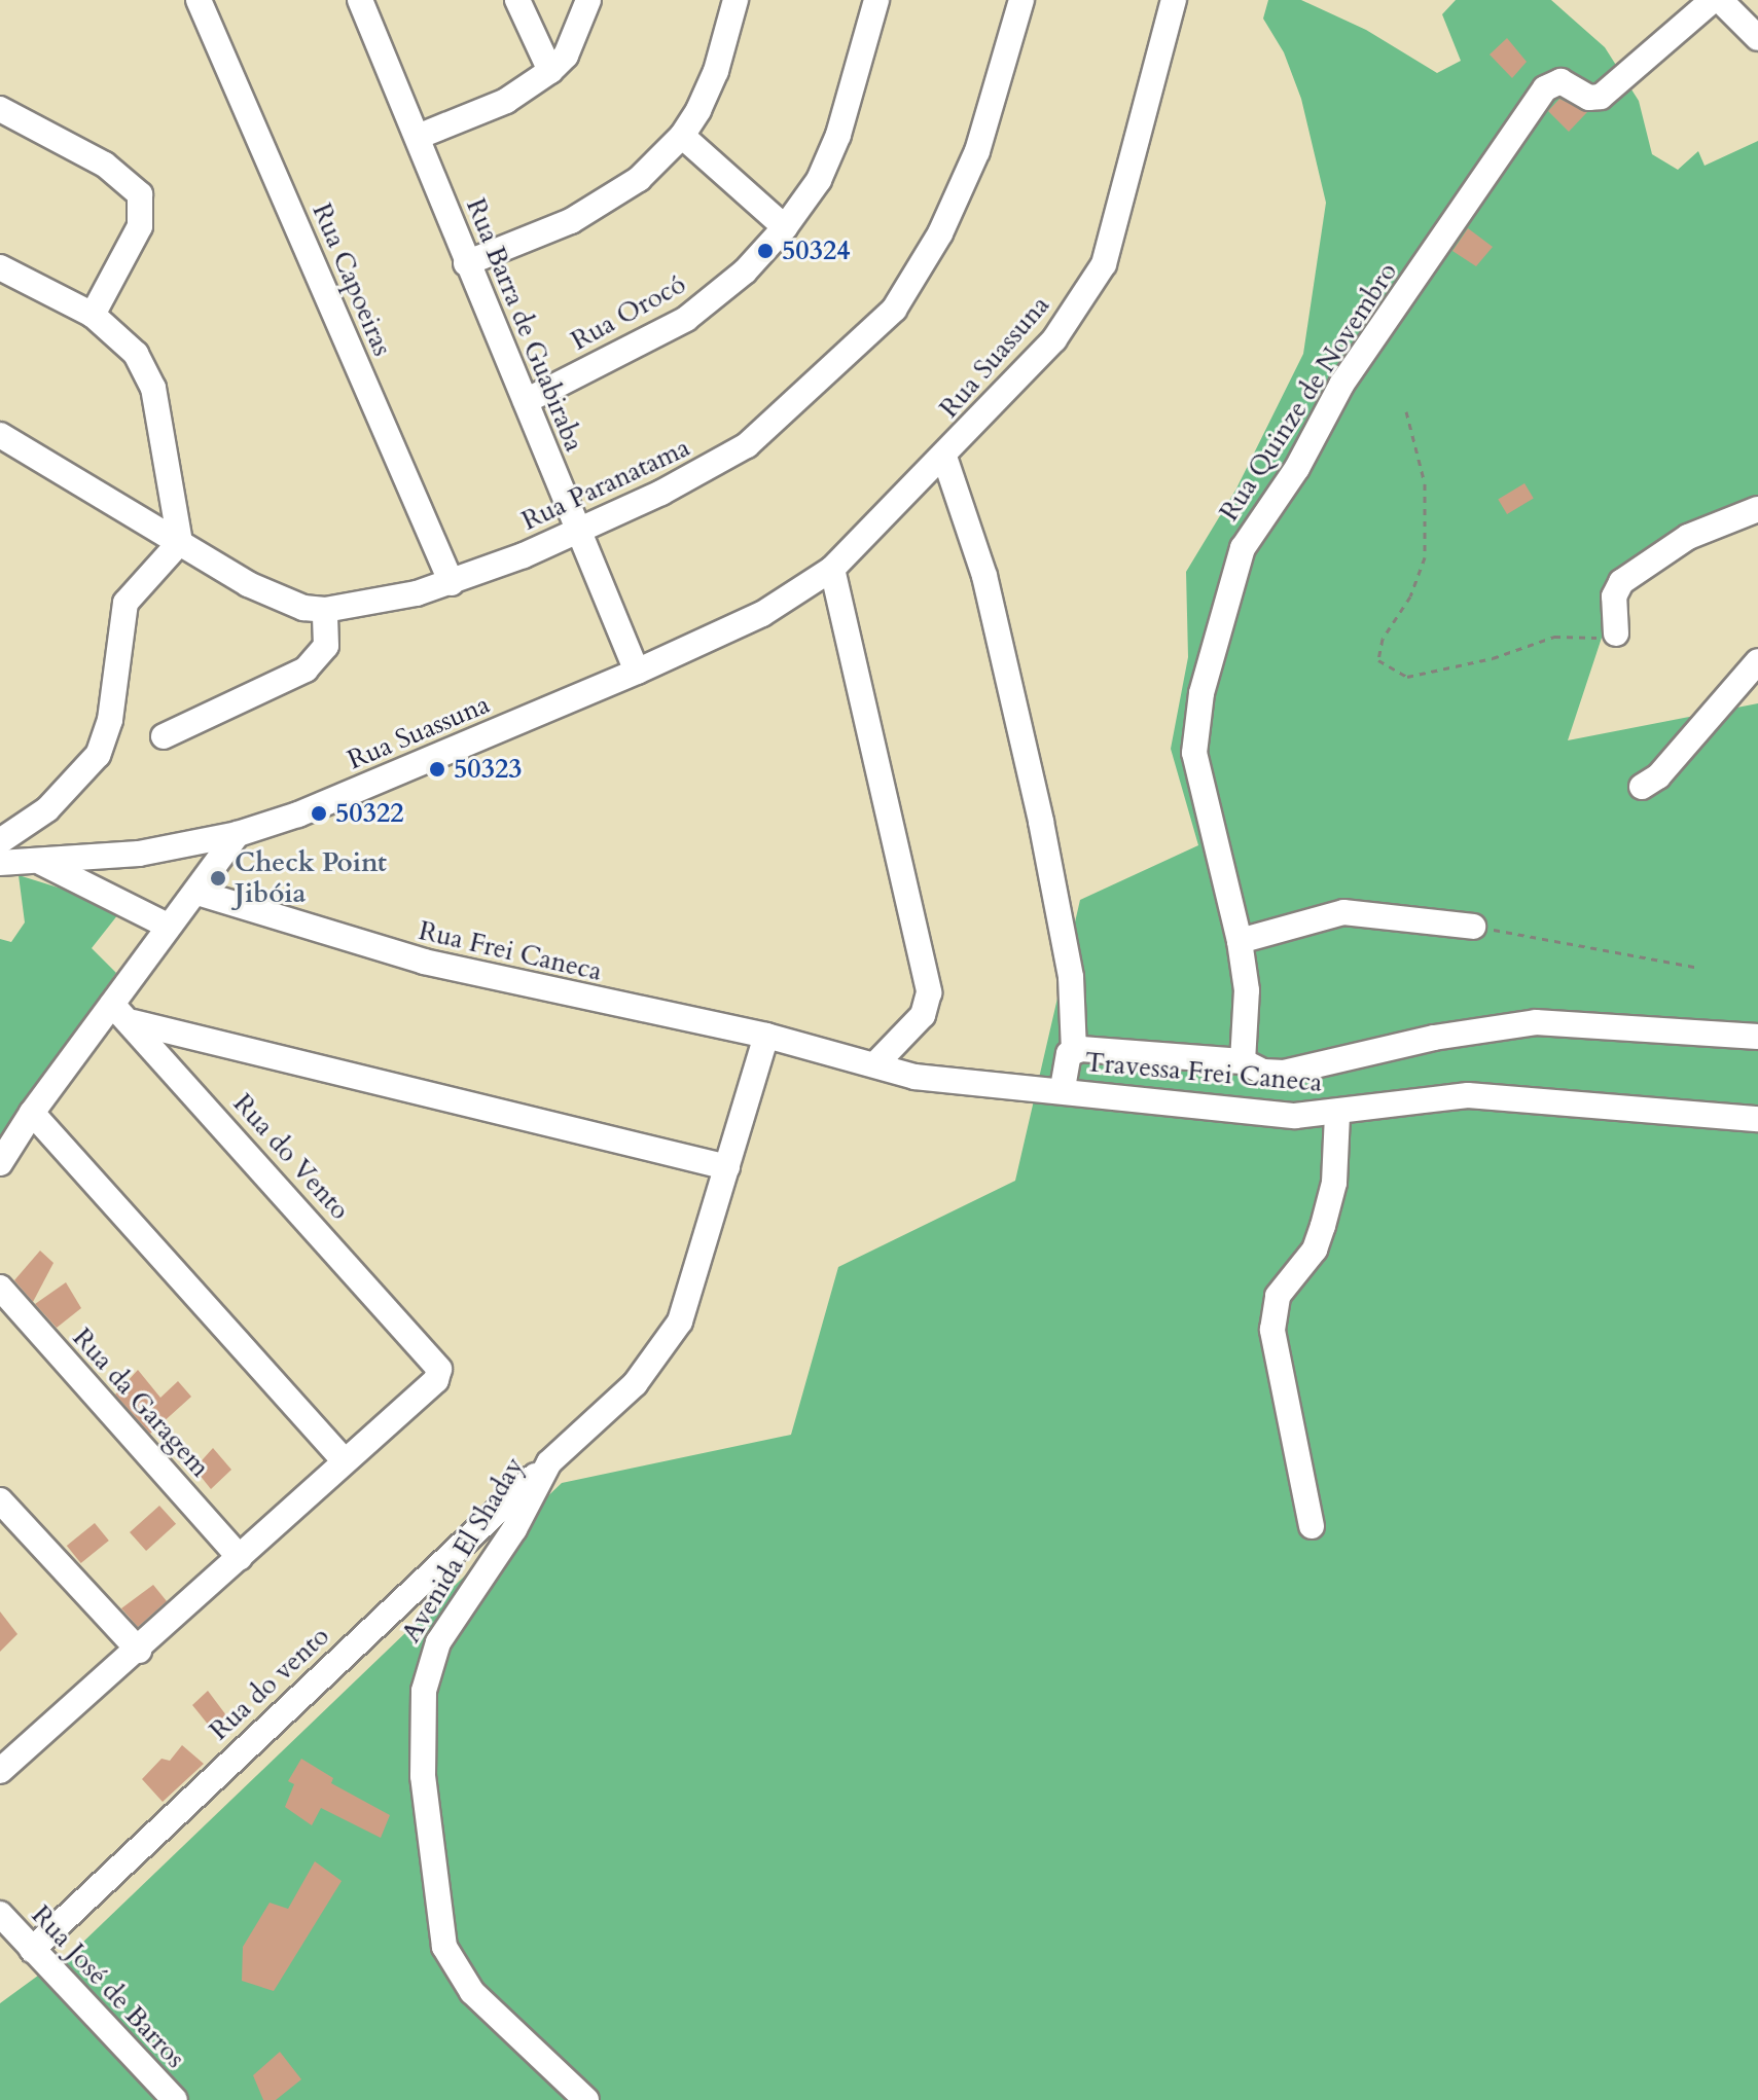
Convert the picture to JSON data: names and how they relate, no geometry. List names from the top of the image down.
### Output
{
  "streets": {
    "street": [
      "Rua Capoeiras",
      "Rua Orocó",
      "Rua Barra de Guabiraba",
      "Rua Suassuna",
      "Rua Quinze de Novembro",
      "Rua Paranatama",
      "Rua Frei Caneca",
      "Travessa Frei Caneca",
      "Rua do Vento",
      "Rua da Garagem",
      "Avenida El Shaday",
      "Rua do vento",
      "Rua José de Barros"
    ]
  },
  "crossings": [
    ["Rua Capoeiras", "Rua Paranatama"],
    ["Rua Orocó", "Rua Barra de Guabiraba"],
    ["Rua Barra de Guabiraba", "Rua Suassuna"],
    ["Rua Barra de Guabiraba", "Rua Paranatama"],
    ["Rua Frei Caneca", "Travessa Frei Caneca"],
    ["Rua Frei Caneca", "Avenida El Shaday"],
    ["Travessa Frei Caneca", "Avenida El Shaday"],
    ["Avenida El Shaday", "Rua do vento"],
    ["Rua do vento", "Rua José de Barros"]
  ],
  "places": [
    "50324",
    "50323",
    "50322",
    "Check Point Jibóia"
  ]
}
